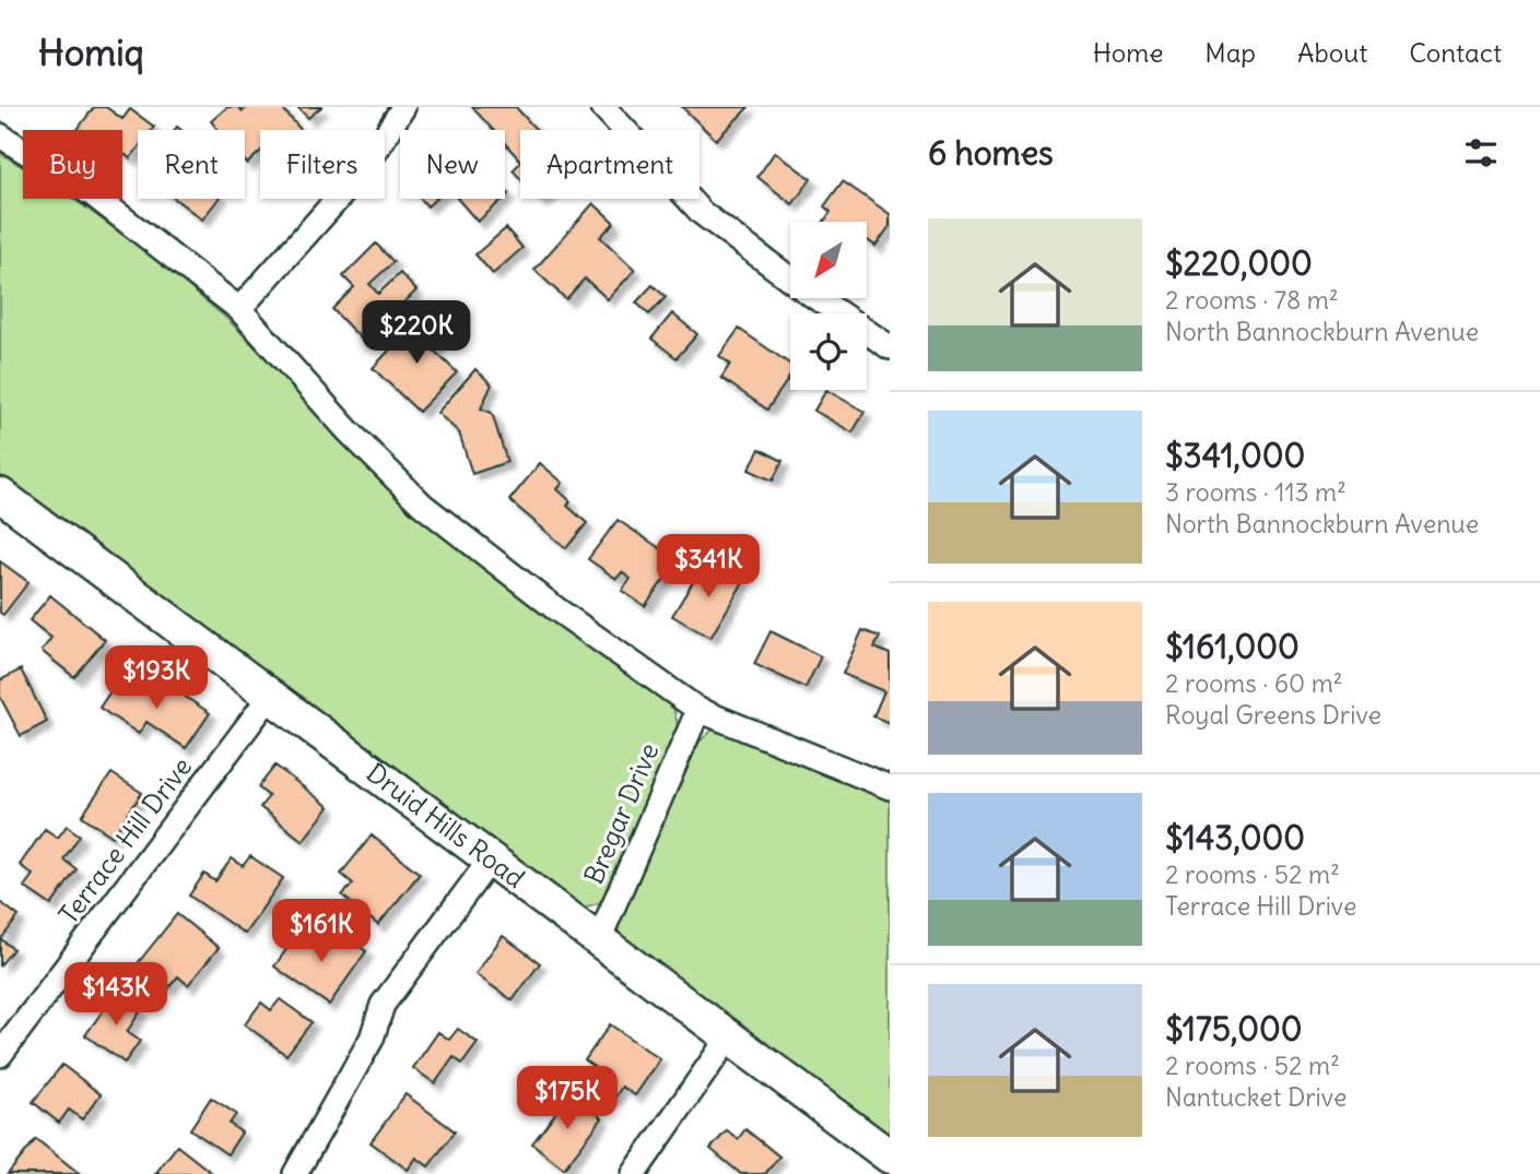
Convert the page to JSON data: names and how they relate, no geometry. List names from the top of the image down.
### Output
{
  "streets": {
    "street": ["Bregar Drive", "Druid Hills Road", "Terrace Hill Drive"]
  },
  "crossings": [
    ["Bregar Drive", "Druid Hills Road"],
    ["Druid Hills Road", "Terrace Hill Drive"]
  ],
  "north": "bottom left",
  "page": {
    "header": "Homiq",
    "nav": [
      "Home",
      "Map",
      "About",
      "Contact"
    ],
    "heading": "6 homes",
    "chip": [
      "Buy",
      "Rent",
      "Filters",
      "New",
      "Apartment"
    ],
    "list": [
      {
        "name": "$220,000",
        "note": "2 rooms · 78 m² · North Bannockburn Avenue"
      },
      {
        "name": "$341,000",
        "note": "3 rooms · 113 m² · North Bannockburn Avenue"
      },
      {
        "name": "$161,000",
        "note": "2 rooms · 60 m² · Royal Greens Drive"
      },
      {
        "name": "$143,000",
        "note": "2 rooms · 52 m² · Terrace Hill Drive"
      },
      {
        "name": "$175,000",
        "note": "2 rooms · 52 m² · Nantucket Drive"
      }
    ],
    "price": [
      "$220K",
      "$341K",
      "$193K",
      "$161K",
      "$143K",
      "$175K"
    ]
  }
}
